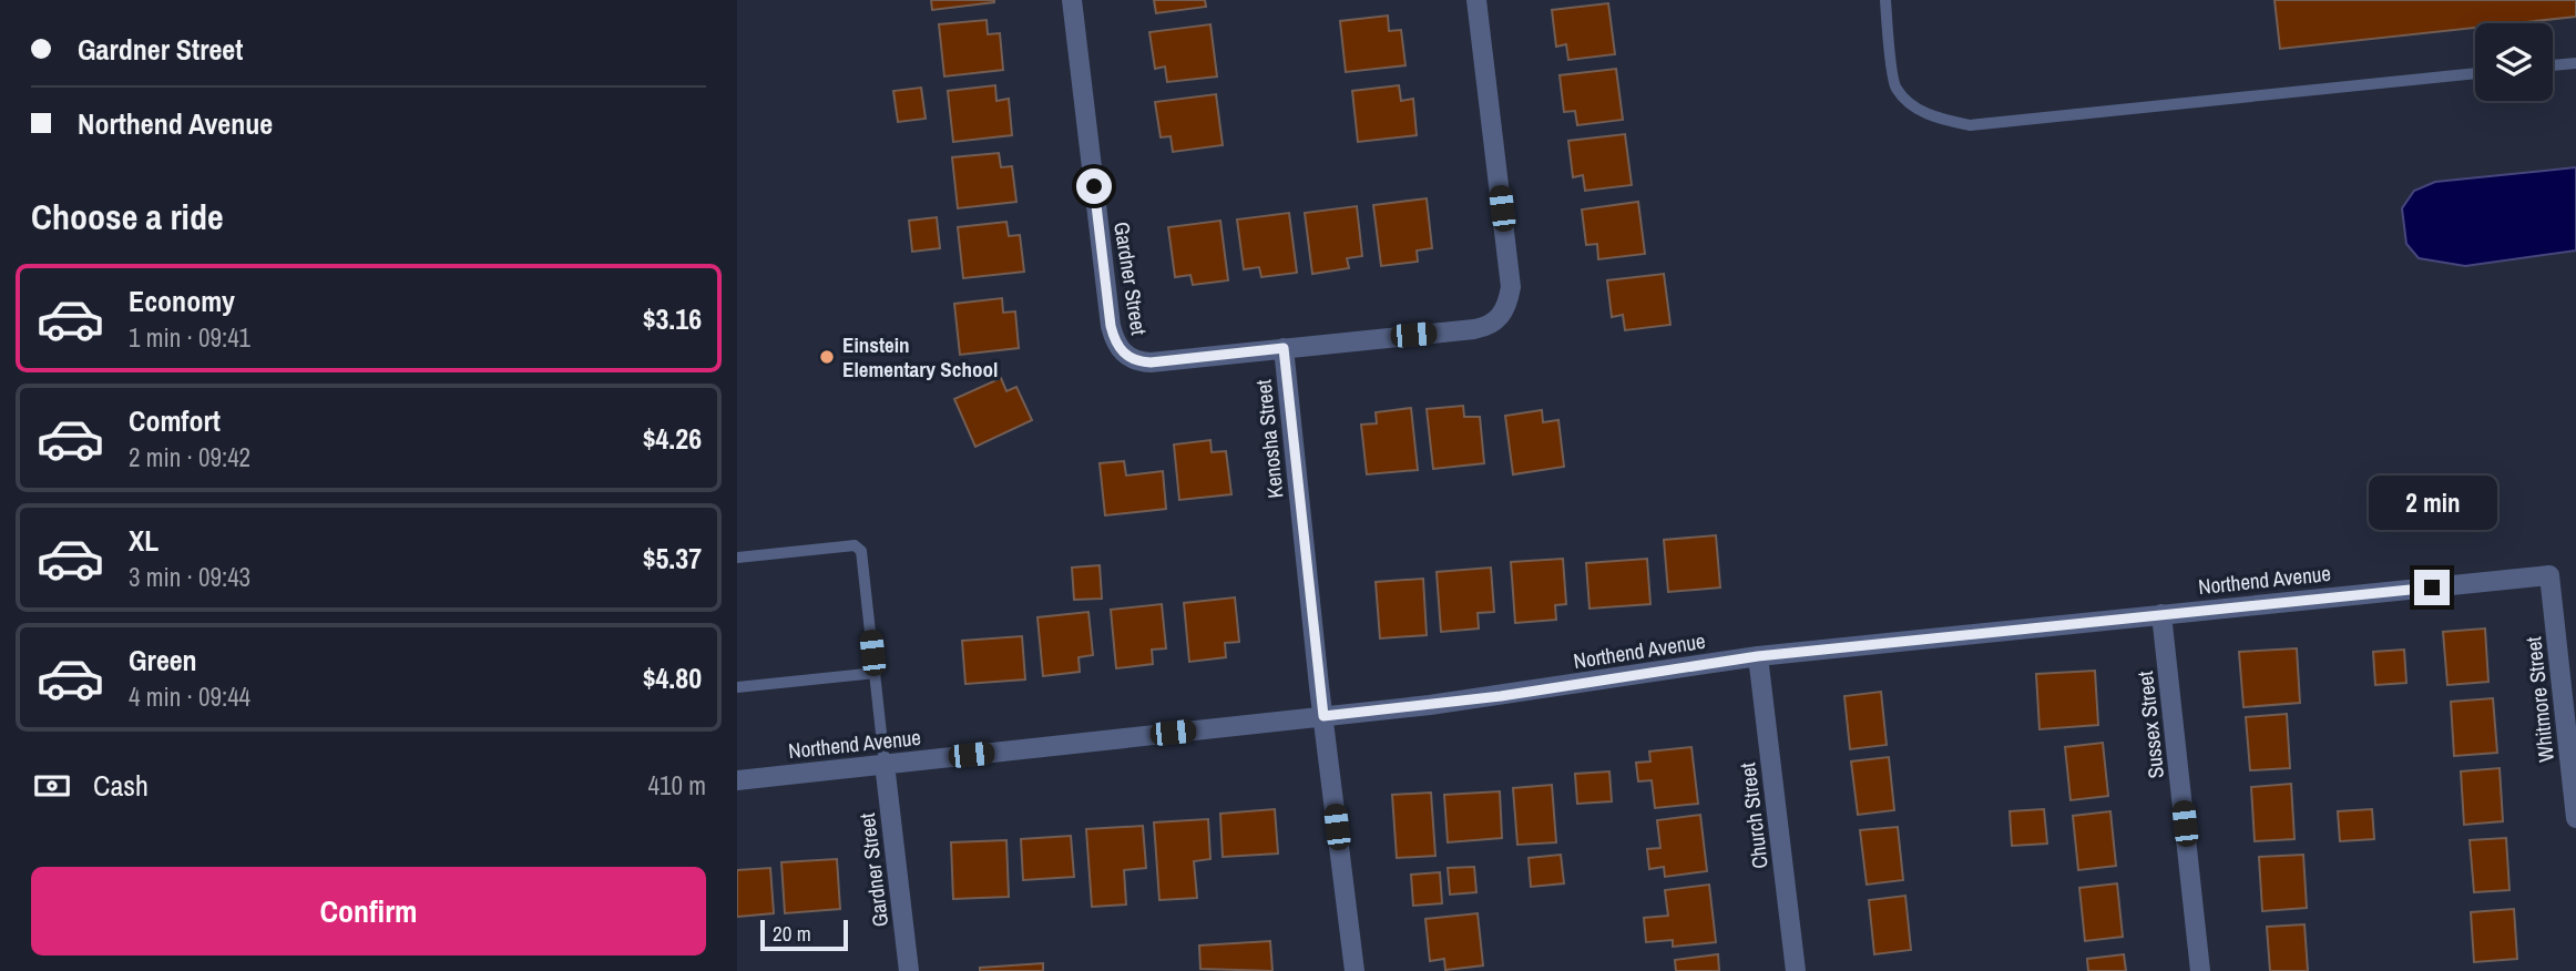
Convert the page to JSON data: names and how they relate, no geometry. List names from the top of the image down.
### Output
{
  "streets": {
    "street": [
      "Gardner Street",
      "Kenosha Street",
      "Northend Avenue",
      "Whitmore Street",
      "Sussex Street",
      "Church Street"
    ]
  },
  "crossings": [
    ["Gardner Street", "Kenosha Street"],
    ["Gardner Street", "Northend Avenue"],
    ["Kenosha Street", "Northend Avenue"],
    ["Northend Avenue", "Whitmore Street"],
    ["Northend Avenue", "Sussex Street"],
    ["Northend Avenue", "Church Street"]
  ],
  "places": ["Einstein Elementary School"],
  "scale_bar": "20 m",
  "page": {
    "banner": ["Gardner Street", "Northend Avenue"],
    "heading": "Choose a ride",
    "list": [
      {
        "name": "Economy",
        "note": "1 min · 09:41",
        "value": "$3.16"
      },
      {
        "name": "Comfort",
        "note": "2 min · 09:42",
        "value": "$4.26"
      },
      {
        "name": "XL",
        "note": "3 min · 09:43",
        "value": "$5.37"
      },
      {
        "name": "Green",
        "note": "4 min · 09:44",
        "value": "$4.80"
      }
    ],
    "bubble": "2 min",
    "pay": ["Cash", "410 m"],
    "buttons": "Confirm",
    "scale": "20 m"
  }
}
